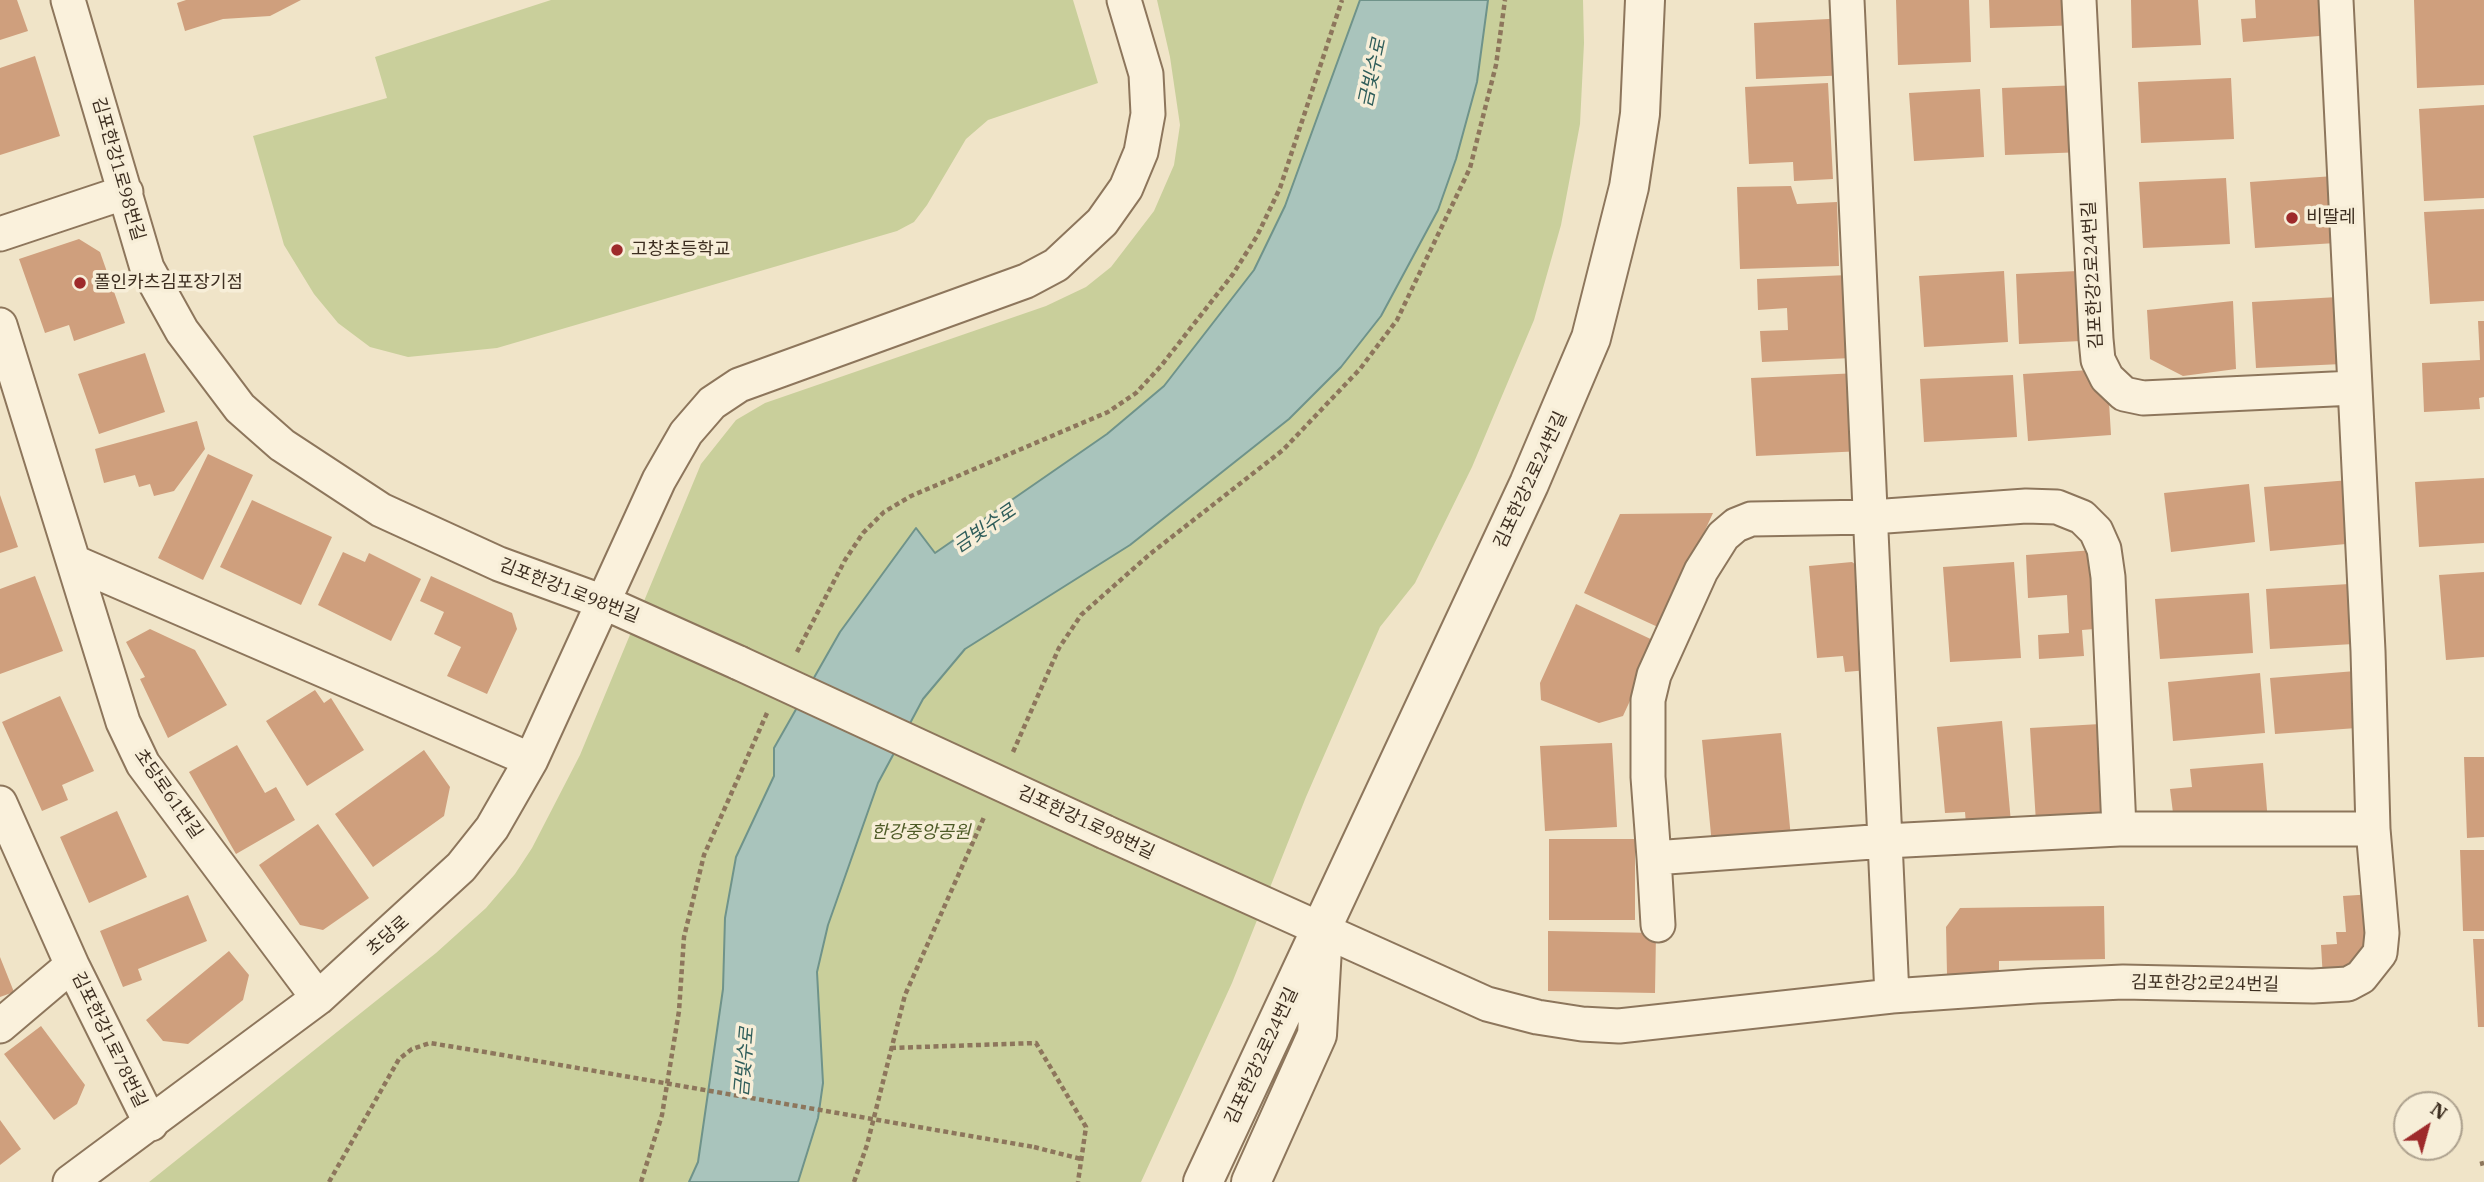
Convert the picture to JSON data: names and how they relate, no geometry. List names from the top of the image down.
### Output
{
  "streets": {
    "street": [
      "김포한강1로98번길",
      "김포한강2로24번길",
      "초당로61번길",
      "초당로",
      "김포한강1로78번길"
    ]
  },
  "crossings": [
    ["김포한강1로98번길", "김포한강2로24번길"],
    ["김포한강1로98번길", "초당로"],
    ["초당로61번길", "초당로"],
    ["초당로", "김포한강1로78번길"]
  ],
  "water": ["금빛수로"],
  "parks": ["한강중앙공원"],
  "places": ["비딸레", "고창초등학교", "폴인카츠김포장기점"],
  "north": "top right"
}
